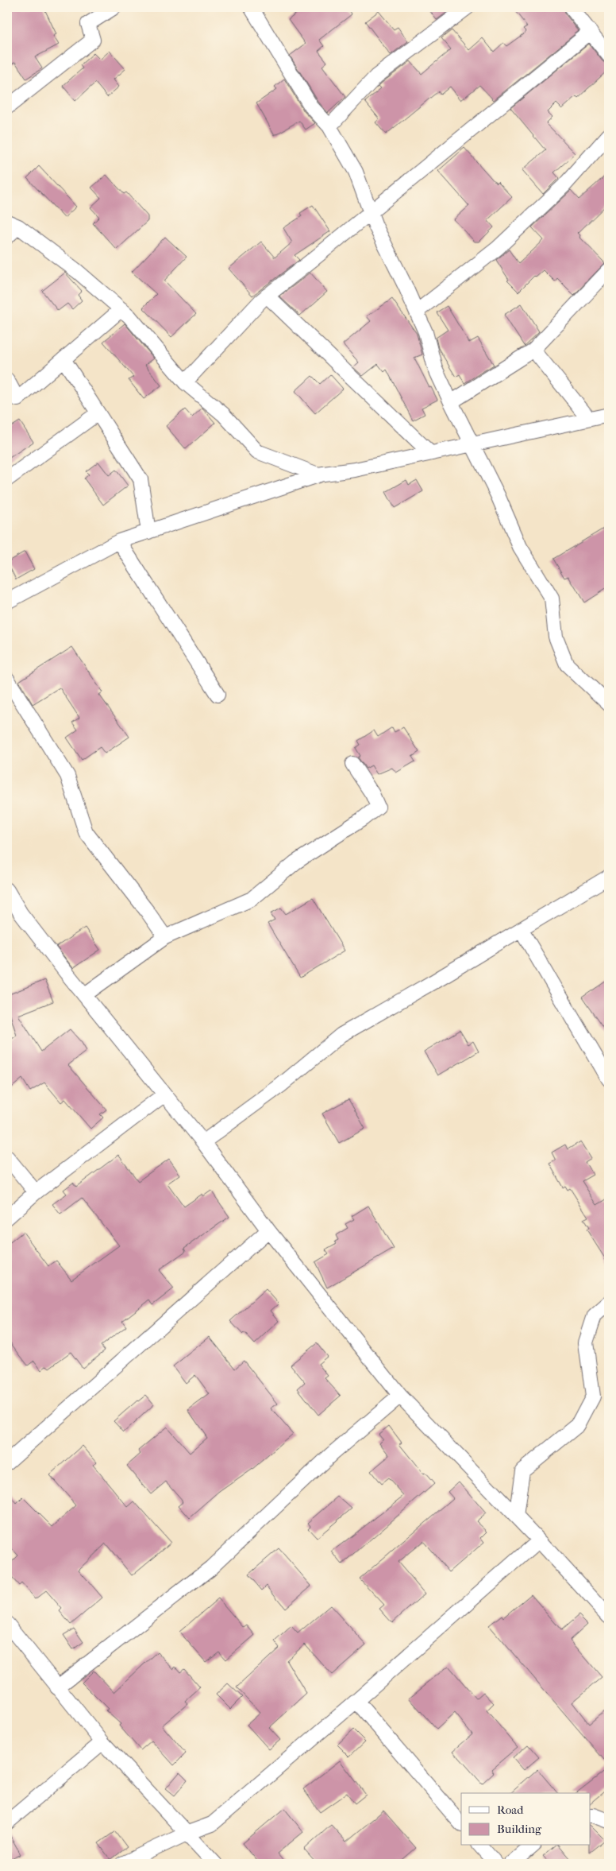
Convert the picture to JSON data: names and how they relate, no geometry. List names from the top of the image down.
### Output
{
  "legend": ["Road", "Building"]
}
